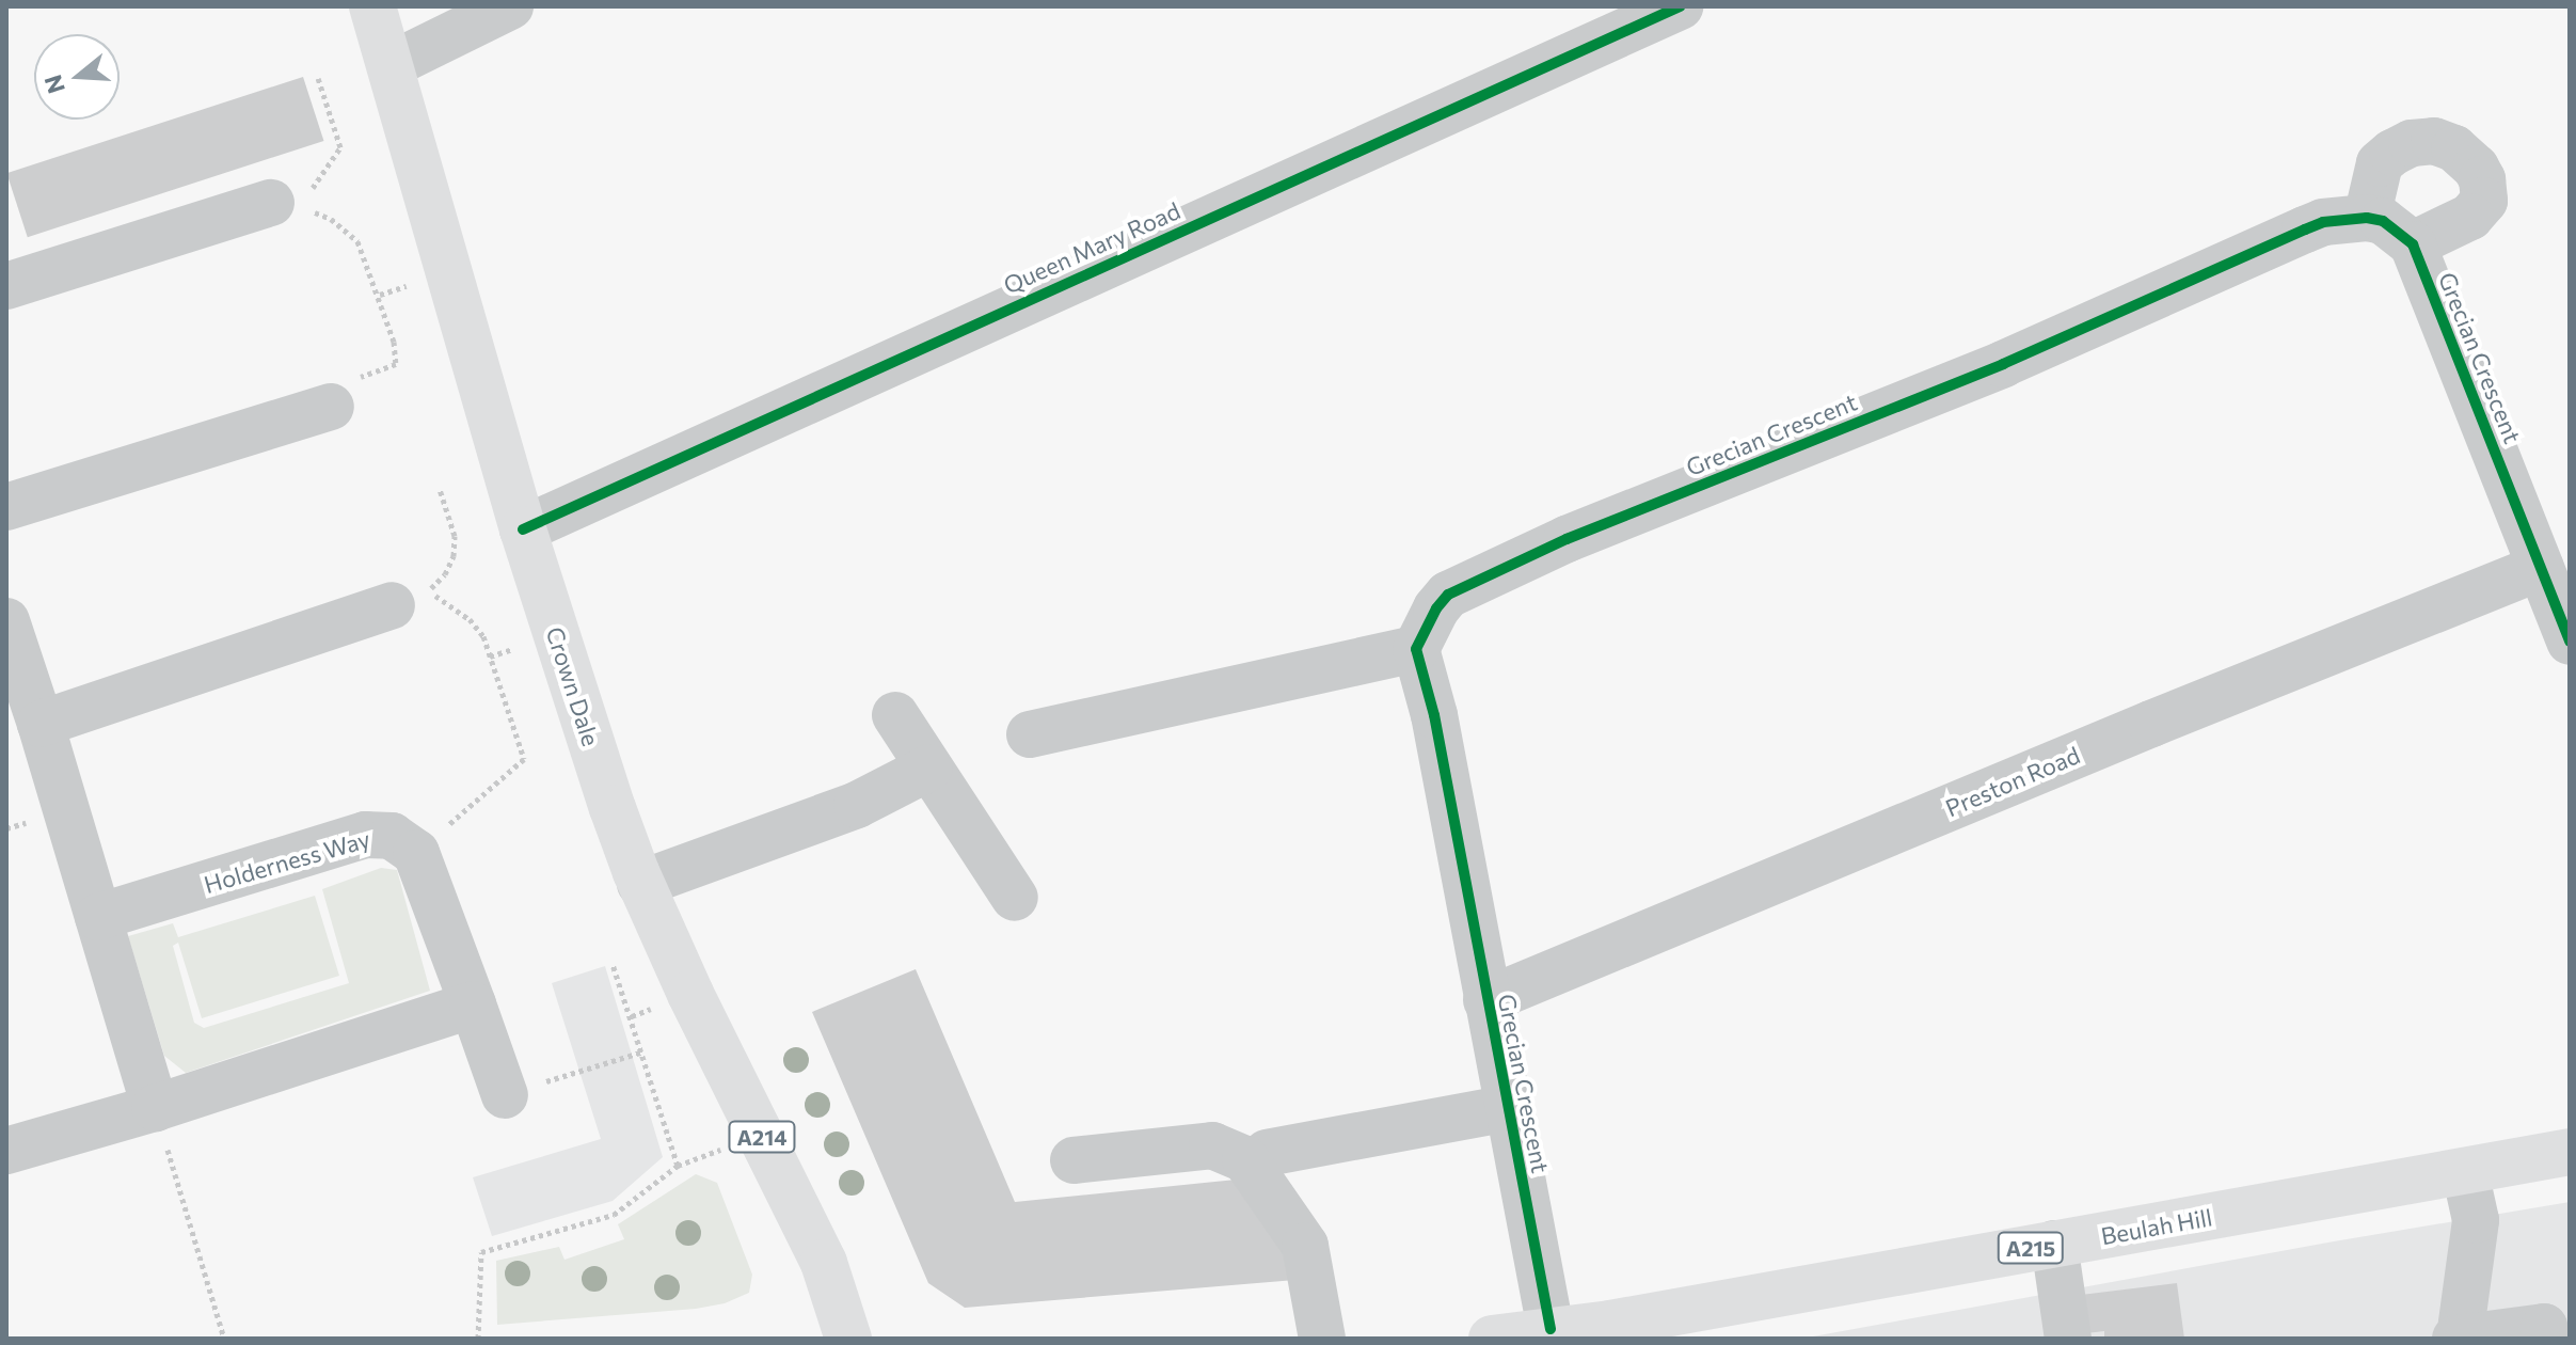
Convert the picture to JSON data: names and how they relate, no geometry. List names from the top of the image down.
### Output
{
  "streets": {
    "main road": [
      "Crown Dale",
      "A214",
      "Beulah Hill",
      "A215"
    ],
    "street": [
      "Queen Mary Road",
      "Grecian Crescent",
      "Preston Road",
      "Holderness Way"
    ]
  },
  "crossings": [
    ["Queen Mary Road", "Crown Dale"],
    ["Grecian Crescent", "Preston Road"],
    ["Grecian Crescent", "Beulah Hill"]
  ],
  "north": "left"
}
